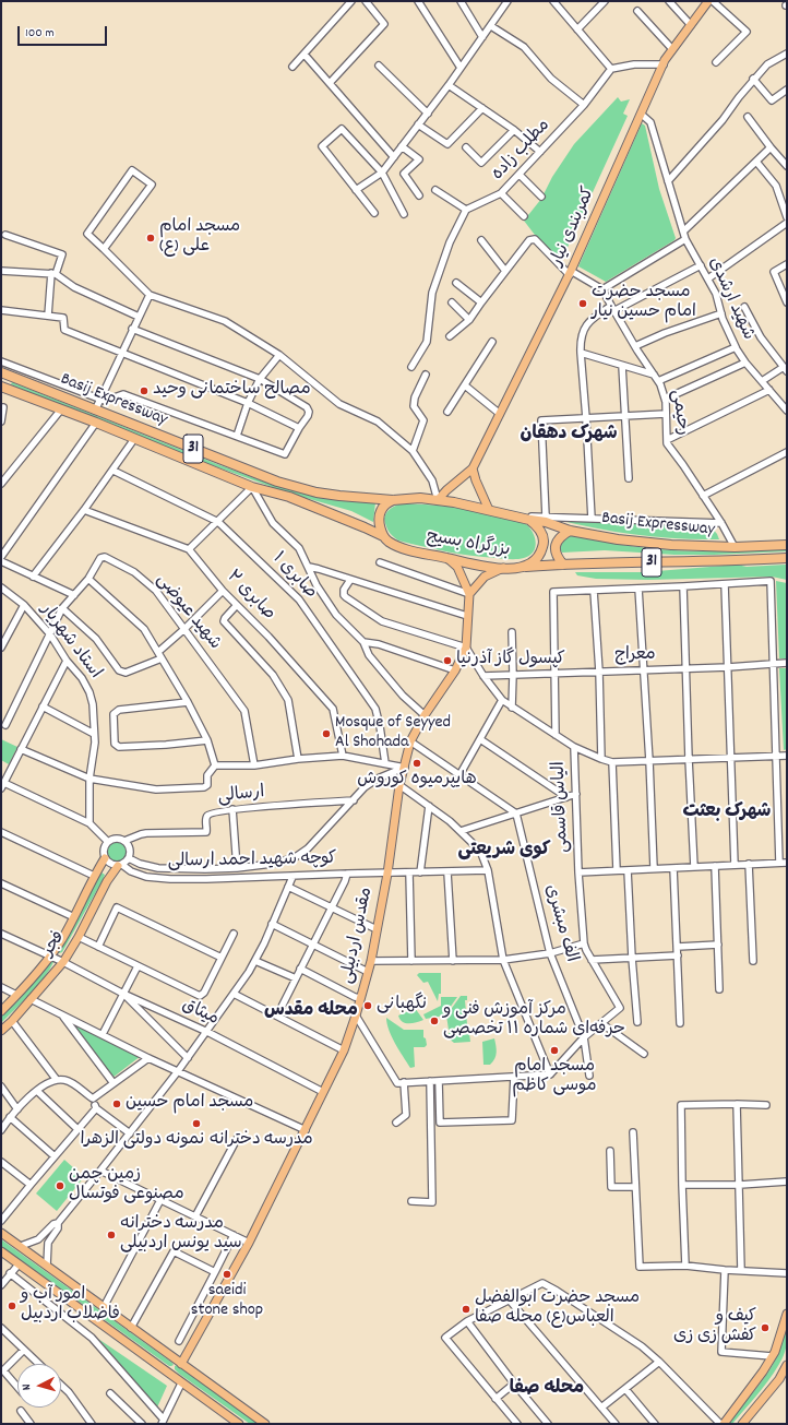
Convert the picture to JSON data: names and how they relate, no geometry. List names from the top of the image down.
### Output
{
  "streets": {
    "highway": ["Basij Expressway", "31", "بزرگراه بسیج"],
    "main road": ["کمربندی نیار", "مقدس اردبیلی", "فجر"],
    "street": [
      "مطلب زاده",
      "شهید ارشدی",
      "رحیمی",
      "صابری ۱",
      "صابری ۲",
      "شهید عیوضی",
      "استاد شهریار",
      "معراج",
      "ارسالی",
      "الیاس قاسمی",
      "کوچه شهید احمد ارسالی",
      "الف مبشری",
      "میثاق"
    ]
  },
  "crossings": [
    ["کمربندی نیار", "شهید ارشدی"],
    ["Basij Expressway", "رحیمی"],
    ["Basij Expressway", "بزرگراه بسیج"],
    ["شهید عیوضی", "استاد شهریار"],
    ["معراج", "الیاس قاسمی"],
    ["ارسالی", "کوچه شهید احمد ارسالی"],
    ["ارسالی", "فجر"],
    ["الیاس قاسمی", "مقدس اردبیلی"],
    ["کوچه شهید احمد ارسالی", "مقدس اردبیلی"],
    ["کوچه شهید احمد ارسالی", "فجر"],
    ["مقدس اردبیلی", "میثاق"],
    ["فجر", "میثاق"]
  ],
  "districts": [
    "شهرک دهقان",
    "شهرک بعثت",
    "کوی شریعتی",
    "محله مقدس",
    "محله صفا"
  ],
  "places": [
    "مسجد امام علی (ع)",
    "مسجد حضرت امام حسین نیار",
    "مصالح ساختمانی وحید",
    "کپسول گاز آذرنیا",
    "Mosque of Seyyed Al Shohada",
    "هایپرمیوه کوروش",
    "نگهبانی",
    "مرکز آموزش فنی و حرفه‌ای شماره ۱۱ تخصصی",
    "مسجد امام موسی کاظم",
    "مسجد امام حسین",
    "مدرسه دخترانه نمونه دولتی الزهرا",
    "زمین چمن مصنوعی فوتسال",
    "مدرسه دخترانه سید یونس اردبیلی",
    "saeidi stone shop",
    "امور آب و فاضلاب اردبیل",
    "مسجد حضرت ابوالفضل العباس(ع) محله صفا",
    "کیف و کفش زی زی"
  ],
  "scale_bar": "100 m",
  "north": "left"
}
